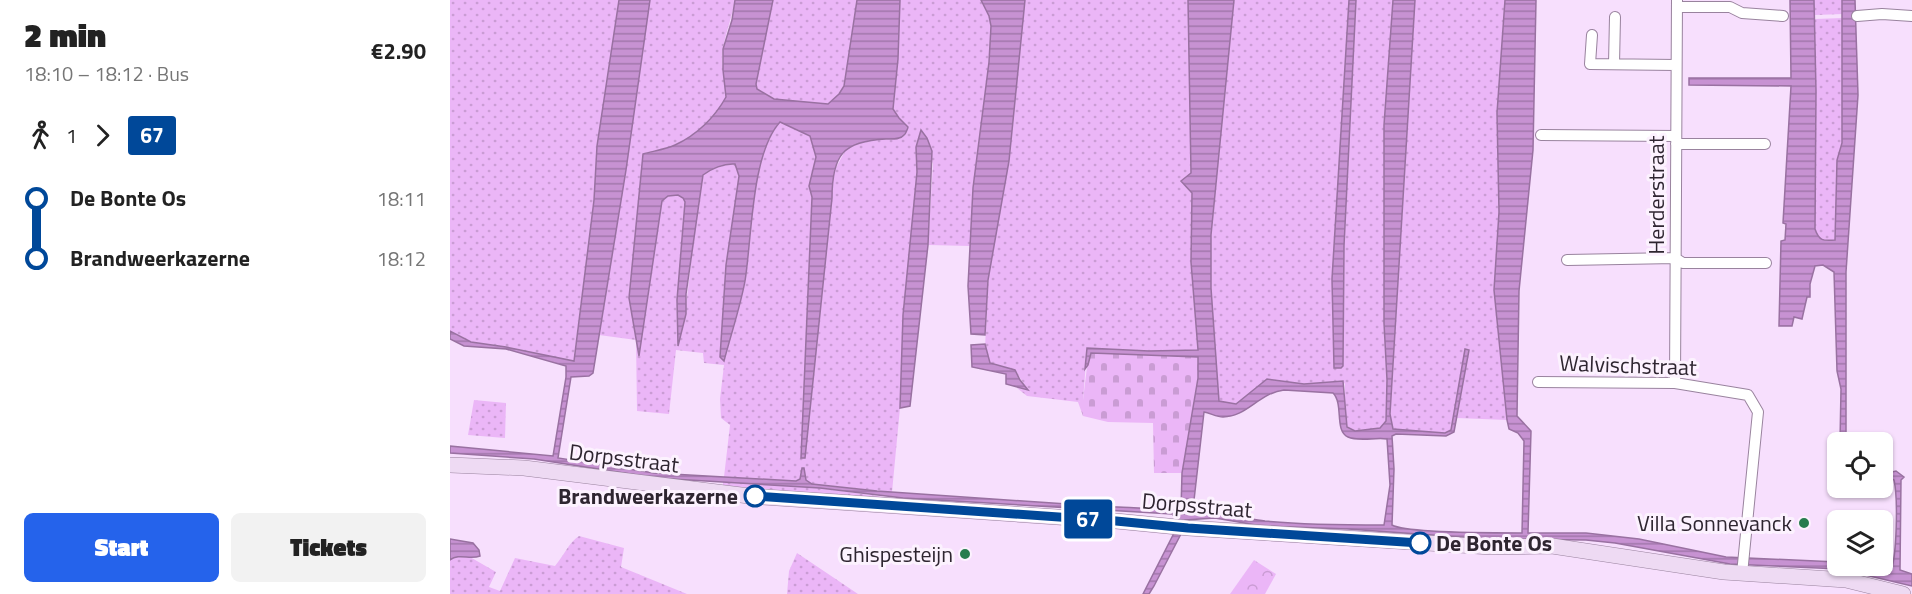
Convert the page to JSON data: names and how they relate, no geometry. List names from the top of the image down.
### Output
{
  "streets": {
    "street": ["Herderstraat", "Walvischstraat", "Dorpsstraat"]
  },
  "crossings": [
    ["Herderstraat", "Walvischstraat"],
    ["Walvischstraat", "Dorpsstraat"]
  ],
  "places": [
    "Brandweerkazerne",
    "Villa Sonnevanck",
    "De Bonte Os",
    "Ghispesteijn"
  ],
  "lines": ["bus line 67"],
  "page": {
    "heading": ["2 min", "18:10 – 18:12 · Bus", "€2.90"],
    "on_map": "67",
    "legs": ["1", "67"],
    "list": [
      {
        "name": "De Bonte Os",
        "value": "18:11"
      },
      {
        "name": "Brandweerkazerne",
        "value": "18:12"
      }
    ],
    "buttons": ["Start", "Tickets"]
  }
}
